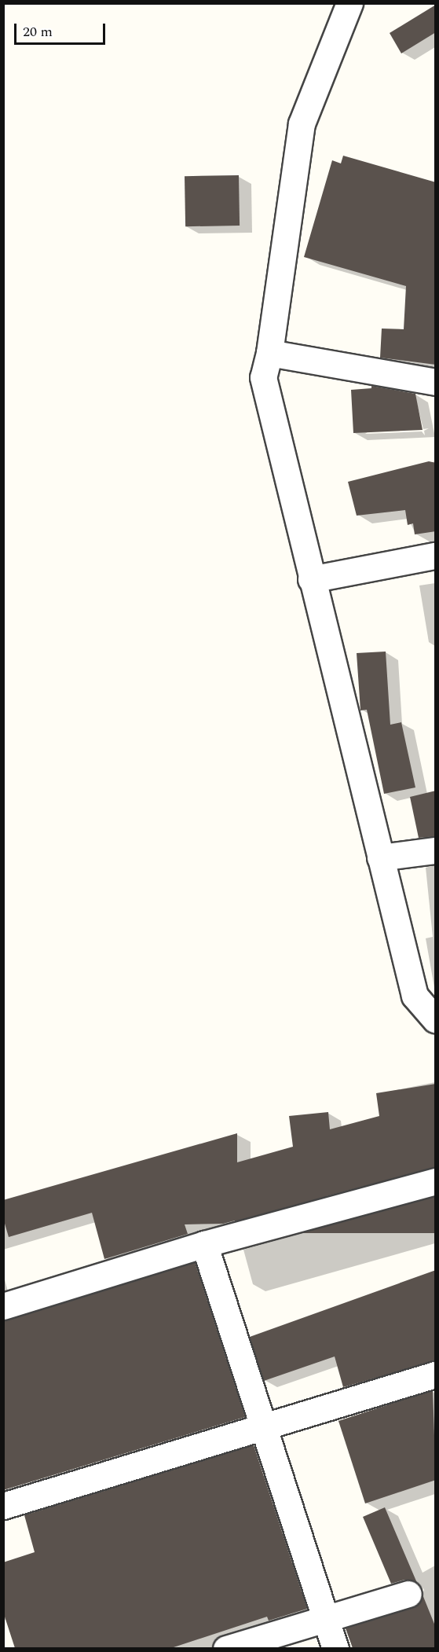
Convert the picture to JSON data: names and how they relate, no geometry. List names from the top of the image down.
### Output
{
  "scale_bar": "20 m"
}
